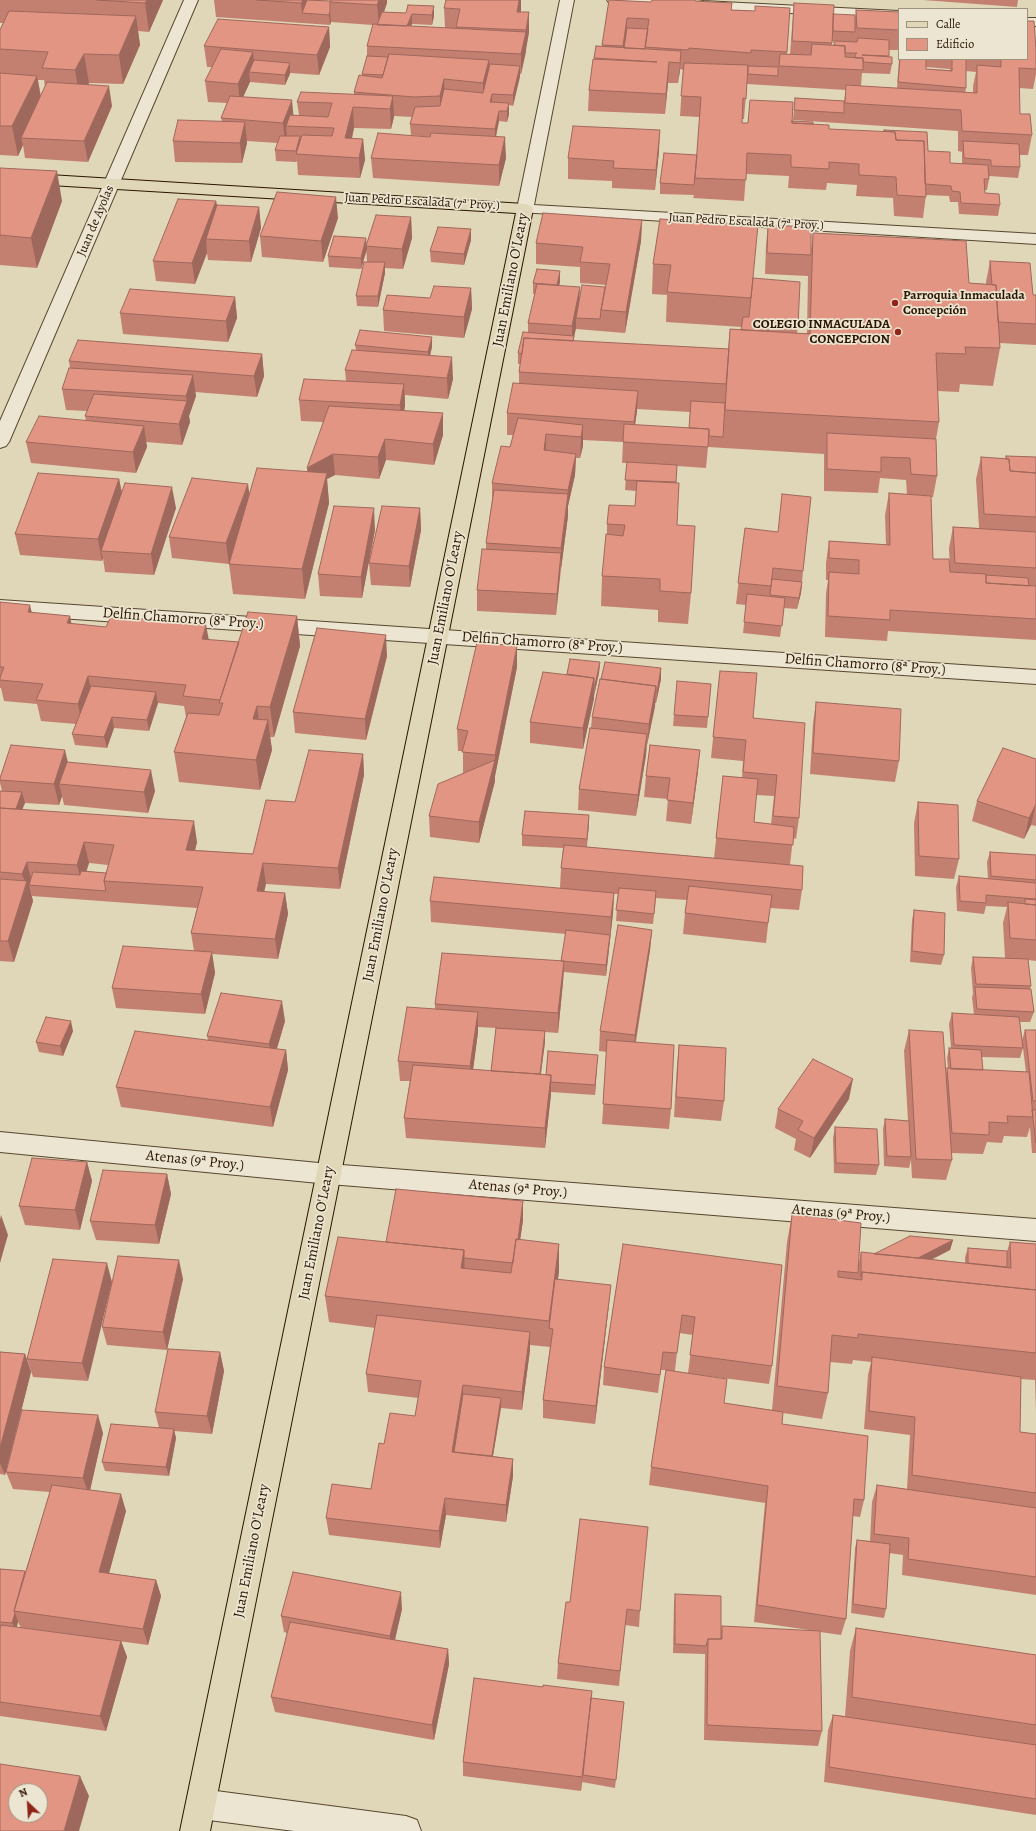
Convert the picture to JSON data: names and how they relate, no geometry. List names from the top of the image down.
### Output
{
  "streets": {
    "main road": ["Juan Pedro Escalada (7ª Proy.)", "Juan Emiliano O'Leary"],
    "street": ["Juan de Ayolas", "Delfin Chamorro (8ª Proy.)", "Atenas (9ª Proy.)"]
  },
  "crossings": [
    ["Juan Pedro Escalada (7ª Proy.)", "Juan de Ayolas"],
    ["Juan Pedro Escalada (7ª Proy.)", "Juan Emiliano O'Leary"],
    ["Juan Emiliano O'Leary", "Delfin Chamorro (8ª Proy.)"],
    ["Juan Emiliano O'Leary", "Atenas (9ª Proy.)"]
  ],
  "places": ["Parroquia Inmaculada Concepción", "COLEGIO INMACULADA CONCEPCION"],
  "legend": ["Calle", "Edificio"],
  "north": "top left"
}
